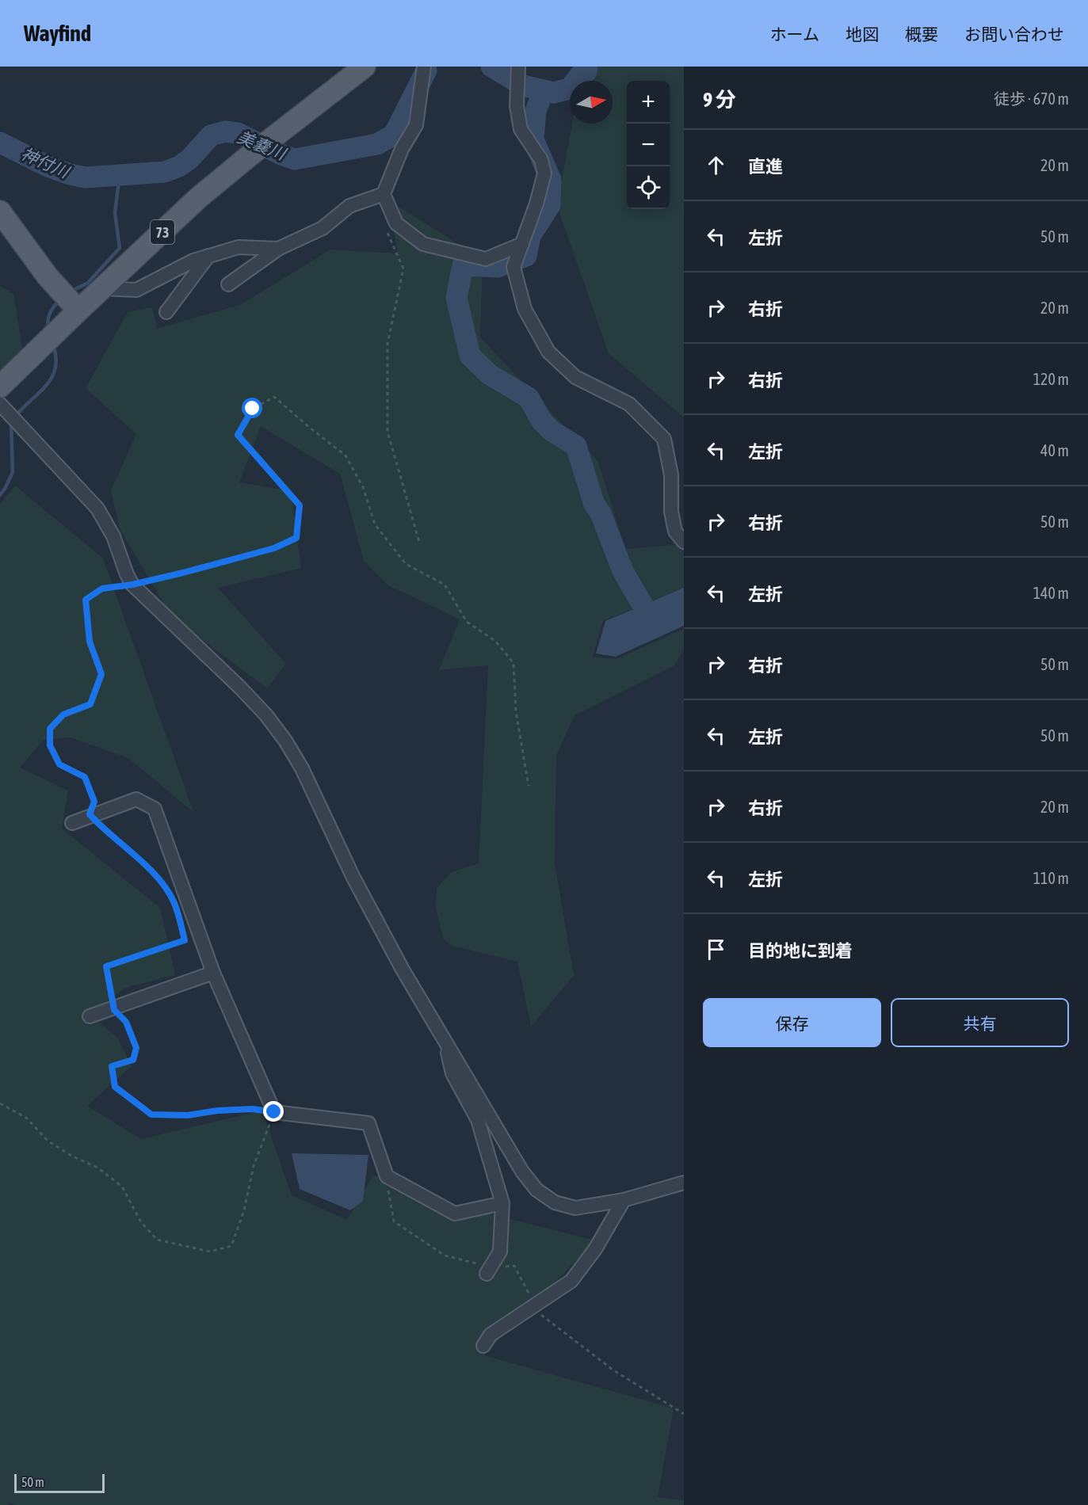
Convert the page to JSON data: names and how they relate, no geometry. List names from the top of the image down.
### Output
{
  "streets": {
    "main road": ["73"]
  },
  "water": ["美嚢川", "神付川"],
  "scale_bar": "50 m",
  "north": "right",
  "page": {
    "header": "Wayfind",
    "nav": [
      "ホーム",
      "地図",
      "概要",
      "お問い合わせ"
    ],
    "heading": ["9 分", "徒歩 · 670 m"],
    "map_buttons": ["+", "−"],
    "list": [
      ["直進", "20 m"],
      ["左折", "50 m"],
      ["右折", "20 m"],
      ["右折", "120 m"],
      ["左折", "40 m"],
      ["右折", "50 m"],
      ["左折", "140 m"],
      ["右折", "50 m"],
      ["左折", "50 m"],
      ["右折", "20 m"],
      ["左折", "110 m"],
      "目的地に到着"
    ],
    "buttons": ["保存", "共有"],
    "scale": "50 m"
  }
}
